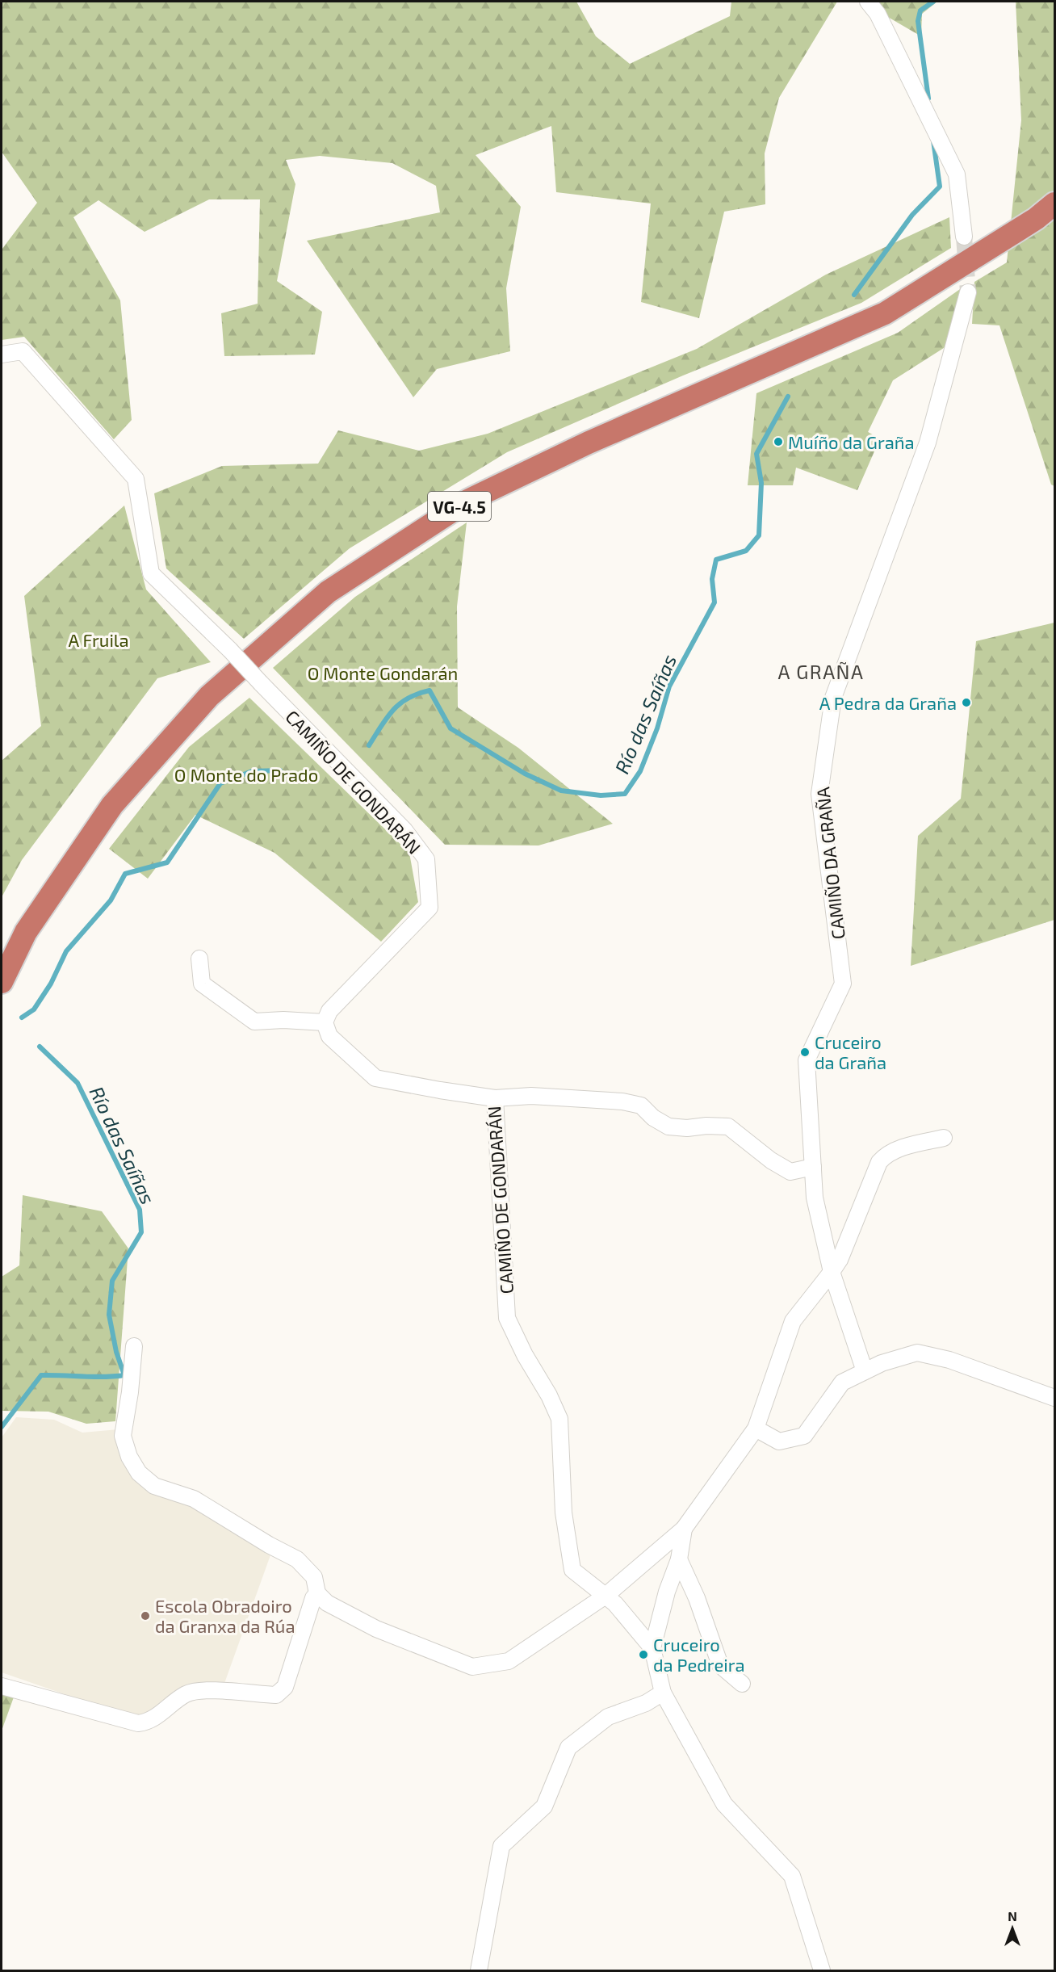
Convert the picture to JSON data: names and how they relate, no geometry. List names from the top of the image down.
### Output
{
  "streets": {
    "highway": ["VG-4.5"],
    "street": ["CAMIÑO DE GONDARÁN", "CAMIÑO DA GRAÑA"]
  },
  "districts": ["A GRAÑA"],
  "water": ["Río das Saíñas"],
  "parks": ["A Fruila", "O Monte Gondarán", "O Monte do Prado"],
  "places": [
    "Muíño da Graña",
    "A Pedra da Graña",
    "Cruceiro da Graña",
    "Escola Obradoiro da Granxa da Rúa",
    "Cruceiro da Pedreira"
  ],
  "north": "top"
}
